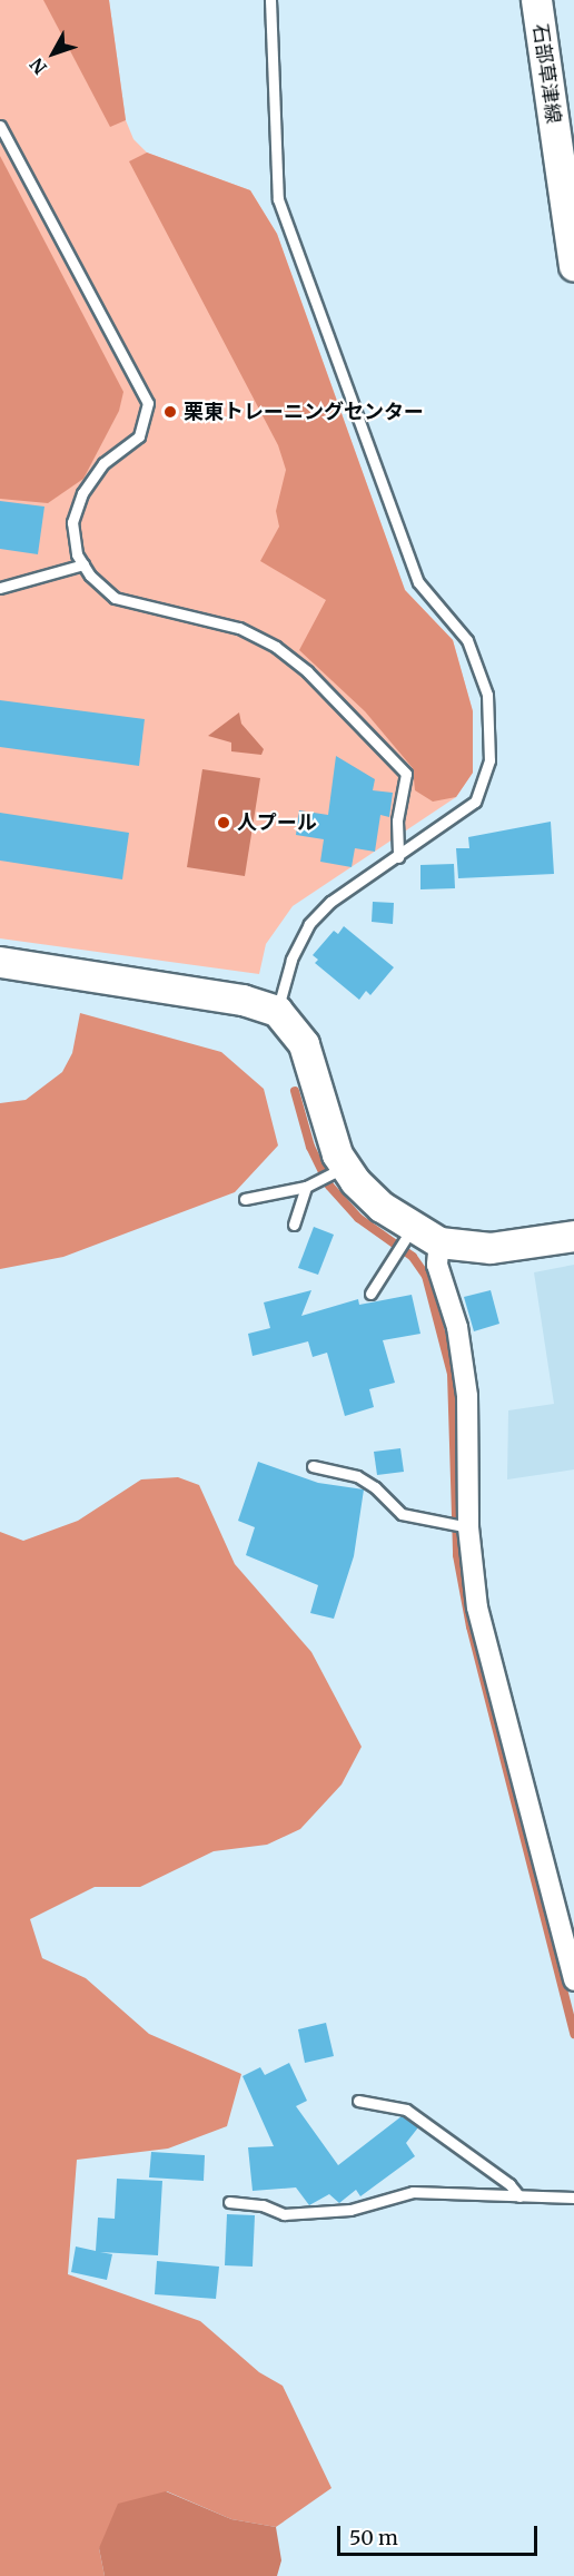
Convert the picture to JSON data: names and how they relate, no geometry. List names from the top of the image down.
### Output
{
  "streets": {
    "street": ["石部草津線"]
  },
  "places": ["栗東トレーニングセンター", "人プール"],
  "scale_bar": "50 m",
  "north": "bottom left"
}
